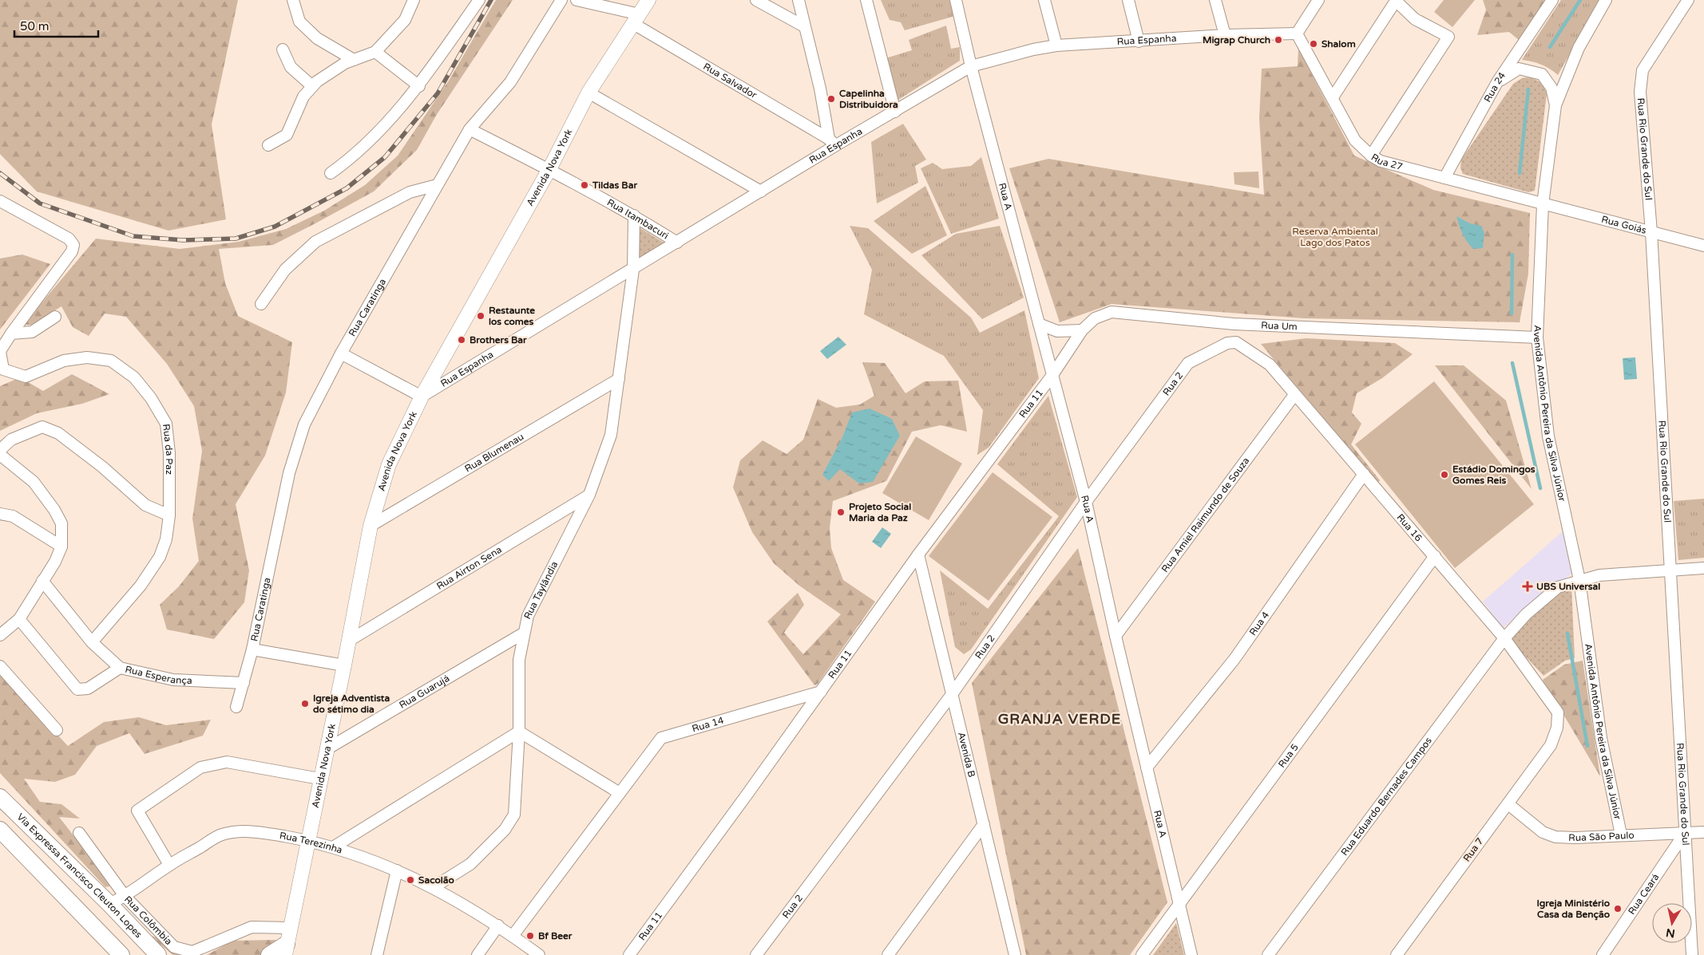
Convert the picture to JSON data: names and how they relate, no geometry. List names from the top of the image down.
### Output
{
  "streets": {
    "highway": ["Via Expressa Francisco Cleuton Lopes"],
    "main road": ["Avenida Nova York"],
    "street": [
      "Rua Espanha",
      "Rua Salvador",
      "Rua 24",
      "Rua Rio Grande do Sul",
      "Rua 27",
      "Rua A",
      "Rua Itambacuri",
      "Rua Goiás",
      "Rua Caratinga",
      "Rua Um",
      "Rua 2",
      "Rua 11",
      "Avenida Antônio Pereira da Silva Júnior",
      "Rua da Paz",
      "Rua Blumenau",
      "Rua Amiel Raimundo de Souza",
      "Rua 16",
      "Rua Airton Sena",
      "Rua Taylândia",
      "Rua 4",
      "Rua Esperança",
      "Rua Guarujá",
      "Rua 14",
      "Avenida B",
      "Rua 5",
      "Rua Eduardo Bernades Campos",
      "Rua São Paulo",
      "Rua Terezinha",
      "Rua 7",
      "Rua Ceará",
      "Rua Colômbia"
    ]
  },
  "crossings": [
    ["Rua Espanha", "Rua Salvador"],
    ["Rua Espanha", "Rua 27"],
    ["Rua Espanha", "Avenida Nova York"],
    ["Rua Espanha", "Rua A"],
    ["Rua Espanha", "Rua Itambacuri"],
    ["Rua Espanha", "Rua Taylândia"],
    ["Rua Salvador", "Avenida Nova York"],
    ["Rua 24", "Rua 27"],
    ["Rua Rio Grande do Sul", "Rua Goiás"],
    ["Rua Rio Grande do Sul", "Rua Eduardo Bernades Campos"],
    ["Rua Rio Grande do Sul", "Rua São Paulo"],
    ["Rua Rio Grande do Sul", "Rua Ceará"],
    ["Rua 27", "Rua Goiás"],
    ["Rua 27", "Avenida Antônio Pereira da Silva Júnior"],
    ["Avenida Nova York", "Rua Itambacuri"],
    ["Avenida Nova York", "Rua Caratinga"],
    ["Avenida Nova York", "Rua Blumenau"],
    ["Avenida Nova York", "Rua Airton Sena"],
    ["Avenida Nova York", "Rua Guarujá"],
    ["Avenida Nova York", "Rua Terezinha"],
    ["Avenida Nova York", "Rua Colômbia"],
    ["Rua A", "Rua Um"],
    ["Rua A", "Rua 2"],
    ["Rua A", "Rua 11"],
    ["Rua A", "Rua Amiel Raimundo de Souza"],
    ["Rua A", "Rua 4"],
    ["Rua A", "Rua 5"],
    ["Rua Itambacuri", "Rua Caratinga"],
    ["Rua Itambacuri", "Rua Taylândia"],
    ["Rua Goiás", "Avenida Antônio Pereira da Silva Júnior"],
    ["Rua Caratinga", "Rua Esperança"],
    ["Rua Um", "Rua 11"],
    ["Rua Um", "Avenida Antônio Pereira da Silva Júnior"],
    ["Rua 2", "Rua 16"],
    ["Rua 2", "Avenida B"],
    ["Rua 11", "Rua 14"],
    ["Rua 11", "Avenida B"],
    ["Avenida Antônio Pereira da Silva Júnior", "Rua Eduardo Bernades Campos"],
    ["Avenida Antônio Pereira da Silva Júnior", "Rua São Paulo"],
    ["Rua da Paz", "Rua Esperança"],
    ["Rua Blumenau", "Rua Taylândia"],
    ["Rua Amiel Raimundo de Souza", "Rua 16"],
    ["Rua 16", "Rua 4"],
    ["Rua 16", "Rua 5"],
    ["Rua 16", "Rua Eduardo Bernades Campos"],
    ["Rua 16", "Rua 7"],
    ["Rua Airton Sena", "Rua Taylândia"],
    ["Rua Taylândia", "Rua Guarujá"],
    ["Rua Taylândia", "Rua Terezinha"],
    ["Rua 14", "Rua Terezinha"],
    ["Rua São Paulo", "Rua 7"],
    ["Rua São Paulo", "Rua Ceará"],
    ["Rua Terezinha", "Via Expressa Francisco Cleuton Lopes"],
    ["Rua Terezinha", "Rua Colômbia"]
  ],
  "districts": ["GRANJA VERDE"],
  "parks": ["Reserva Ambiental Lago dos Patos"],
  "places": {
    "other": [
      "Migrap Church",
      "Shalom",
      "Capelinha Distribuidora",
      "Tildas Bar",
      "Restaunte los comes",
      "Brothers Bar",
      "Estádio Domingos Gomes Reis",
      "Projeto Social Maria da Paz",
      "Igreja Adventista do sétimo dia",
      "Sacolão",
      "Igreja Ministério Casa da Benção",
      "Bf Beer"
    ],
    "health": ["UBS Universal"]
  },
  "scale_bar": "50 m",
  "north": "bottom"
}
